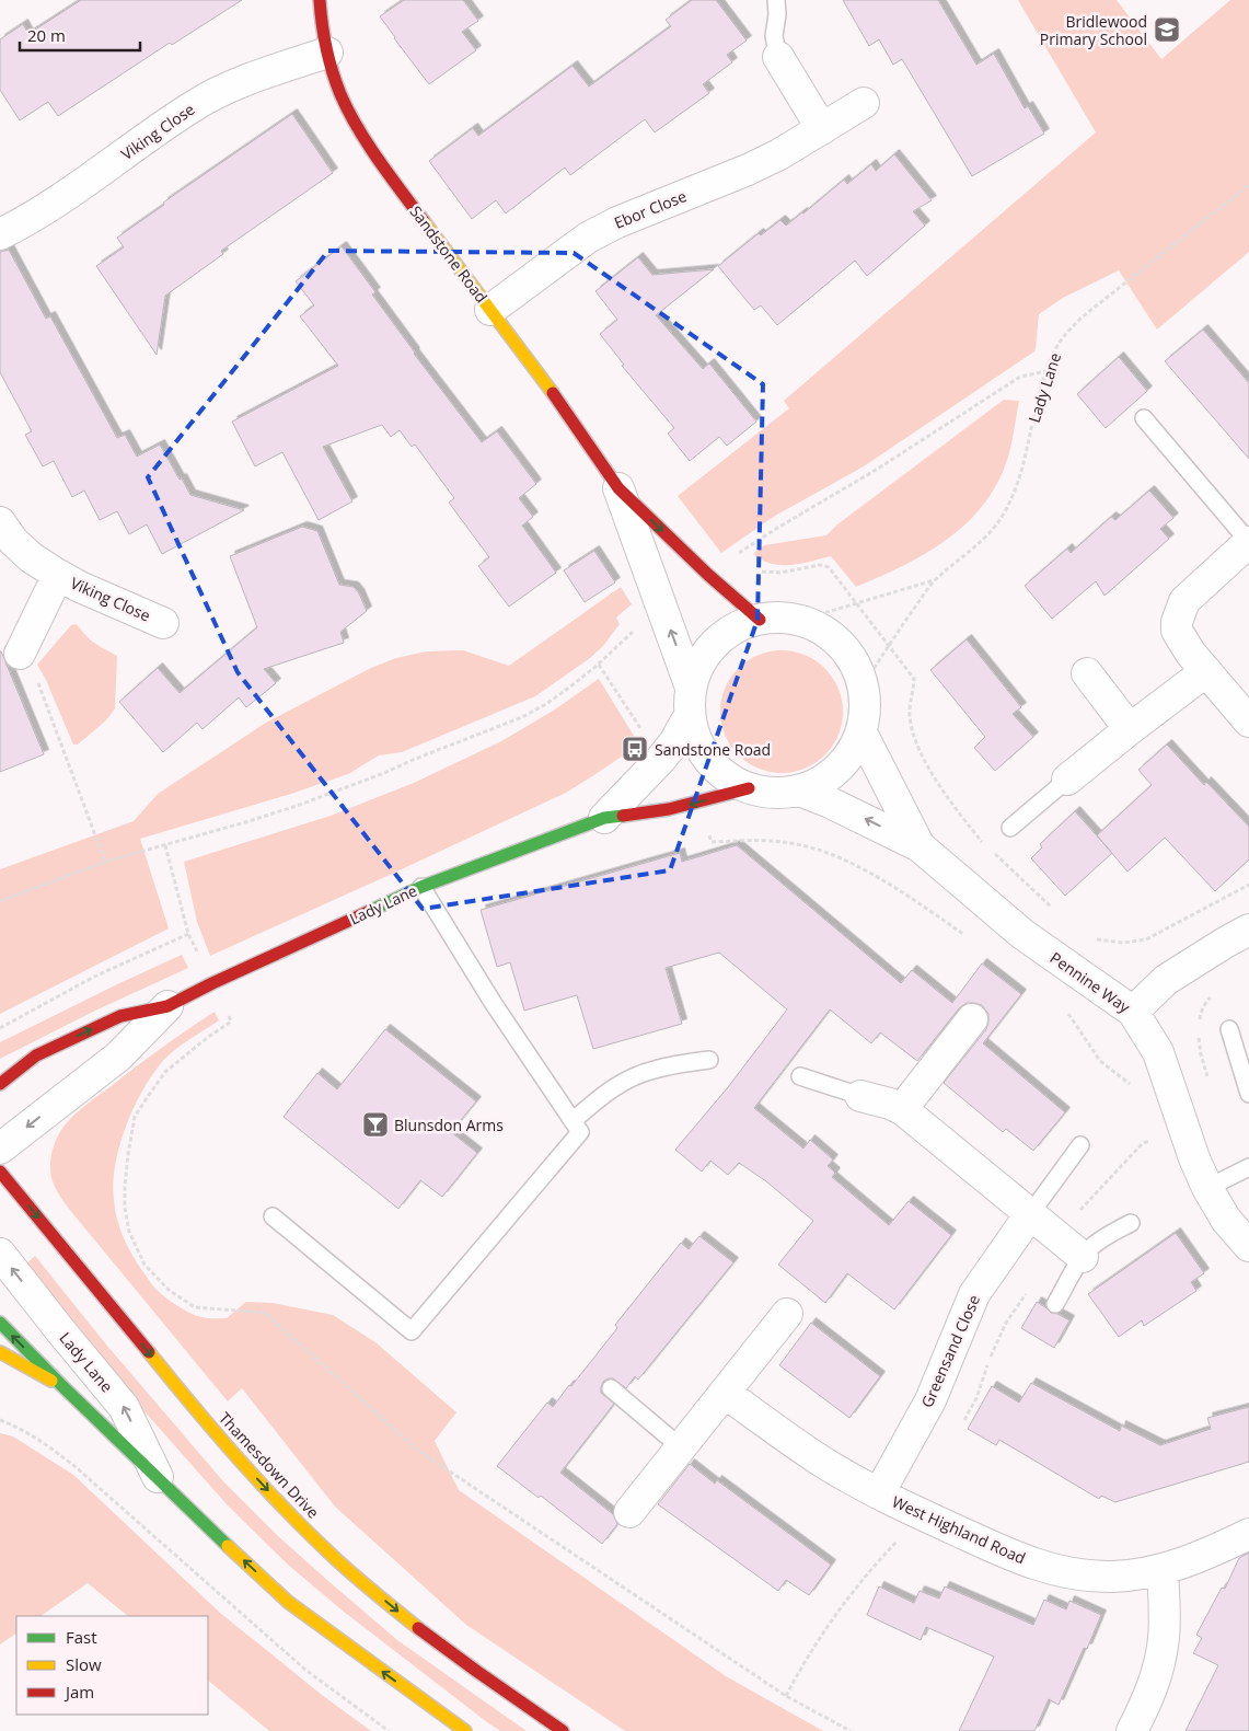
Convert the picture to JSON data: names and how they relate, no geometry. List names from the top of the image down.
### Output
{
  "streets": {
    "street": [
      "Viking Close",
      "Ebor Close",
      "Sandstone Road",
      "Lady Lane",
      "Pennine Way",
      "Greensand Close",
      "Thamesdown Drive",
      "West Highland Road"
    ]
  },
  "crossings": [
    ["Viking Close", "Sandstone Road"],
    ["Ebor Close", "Sandstone Road"],
    ["Sandstone Road", "Lady Lane"],
    ["Sandstone Road", "Pennine Way"],
    ["Lady Lane", "Pennine Way"],
    ["Greensand Close", "West Highland Road"]
  ],
  "places": {
    "school or university": ["Bridlewood Primary School"],
    "bus stop": ["Sandstone Road"],
    "bar": ["Blunsdon Arms"]
  },
  "legend": ["Fast", "Slow", "Jam"],
  "scale_bar": "20 m"
}
